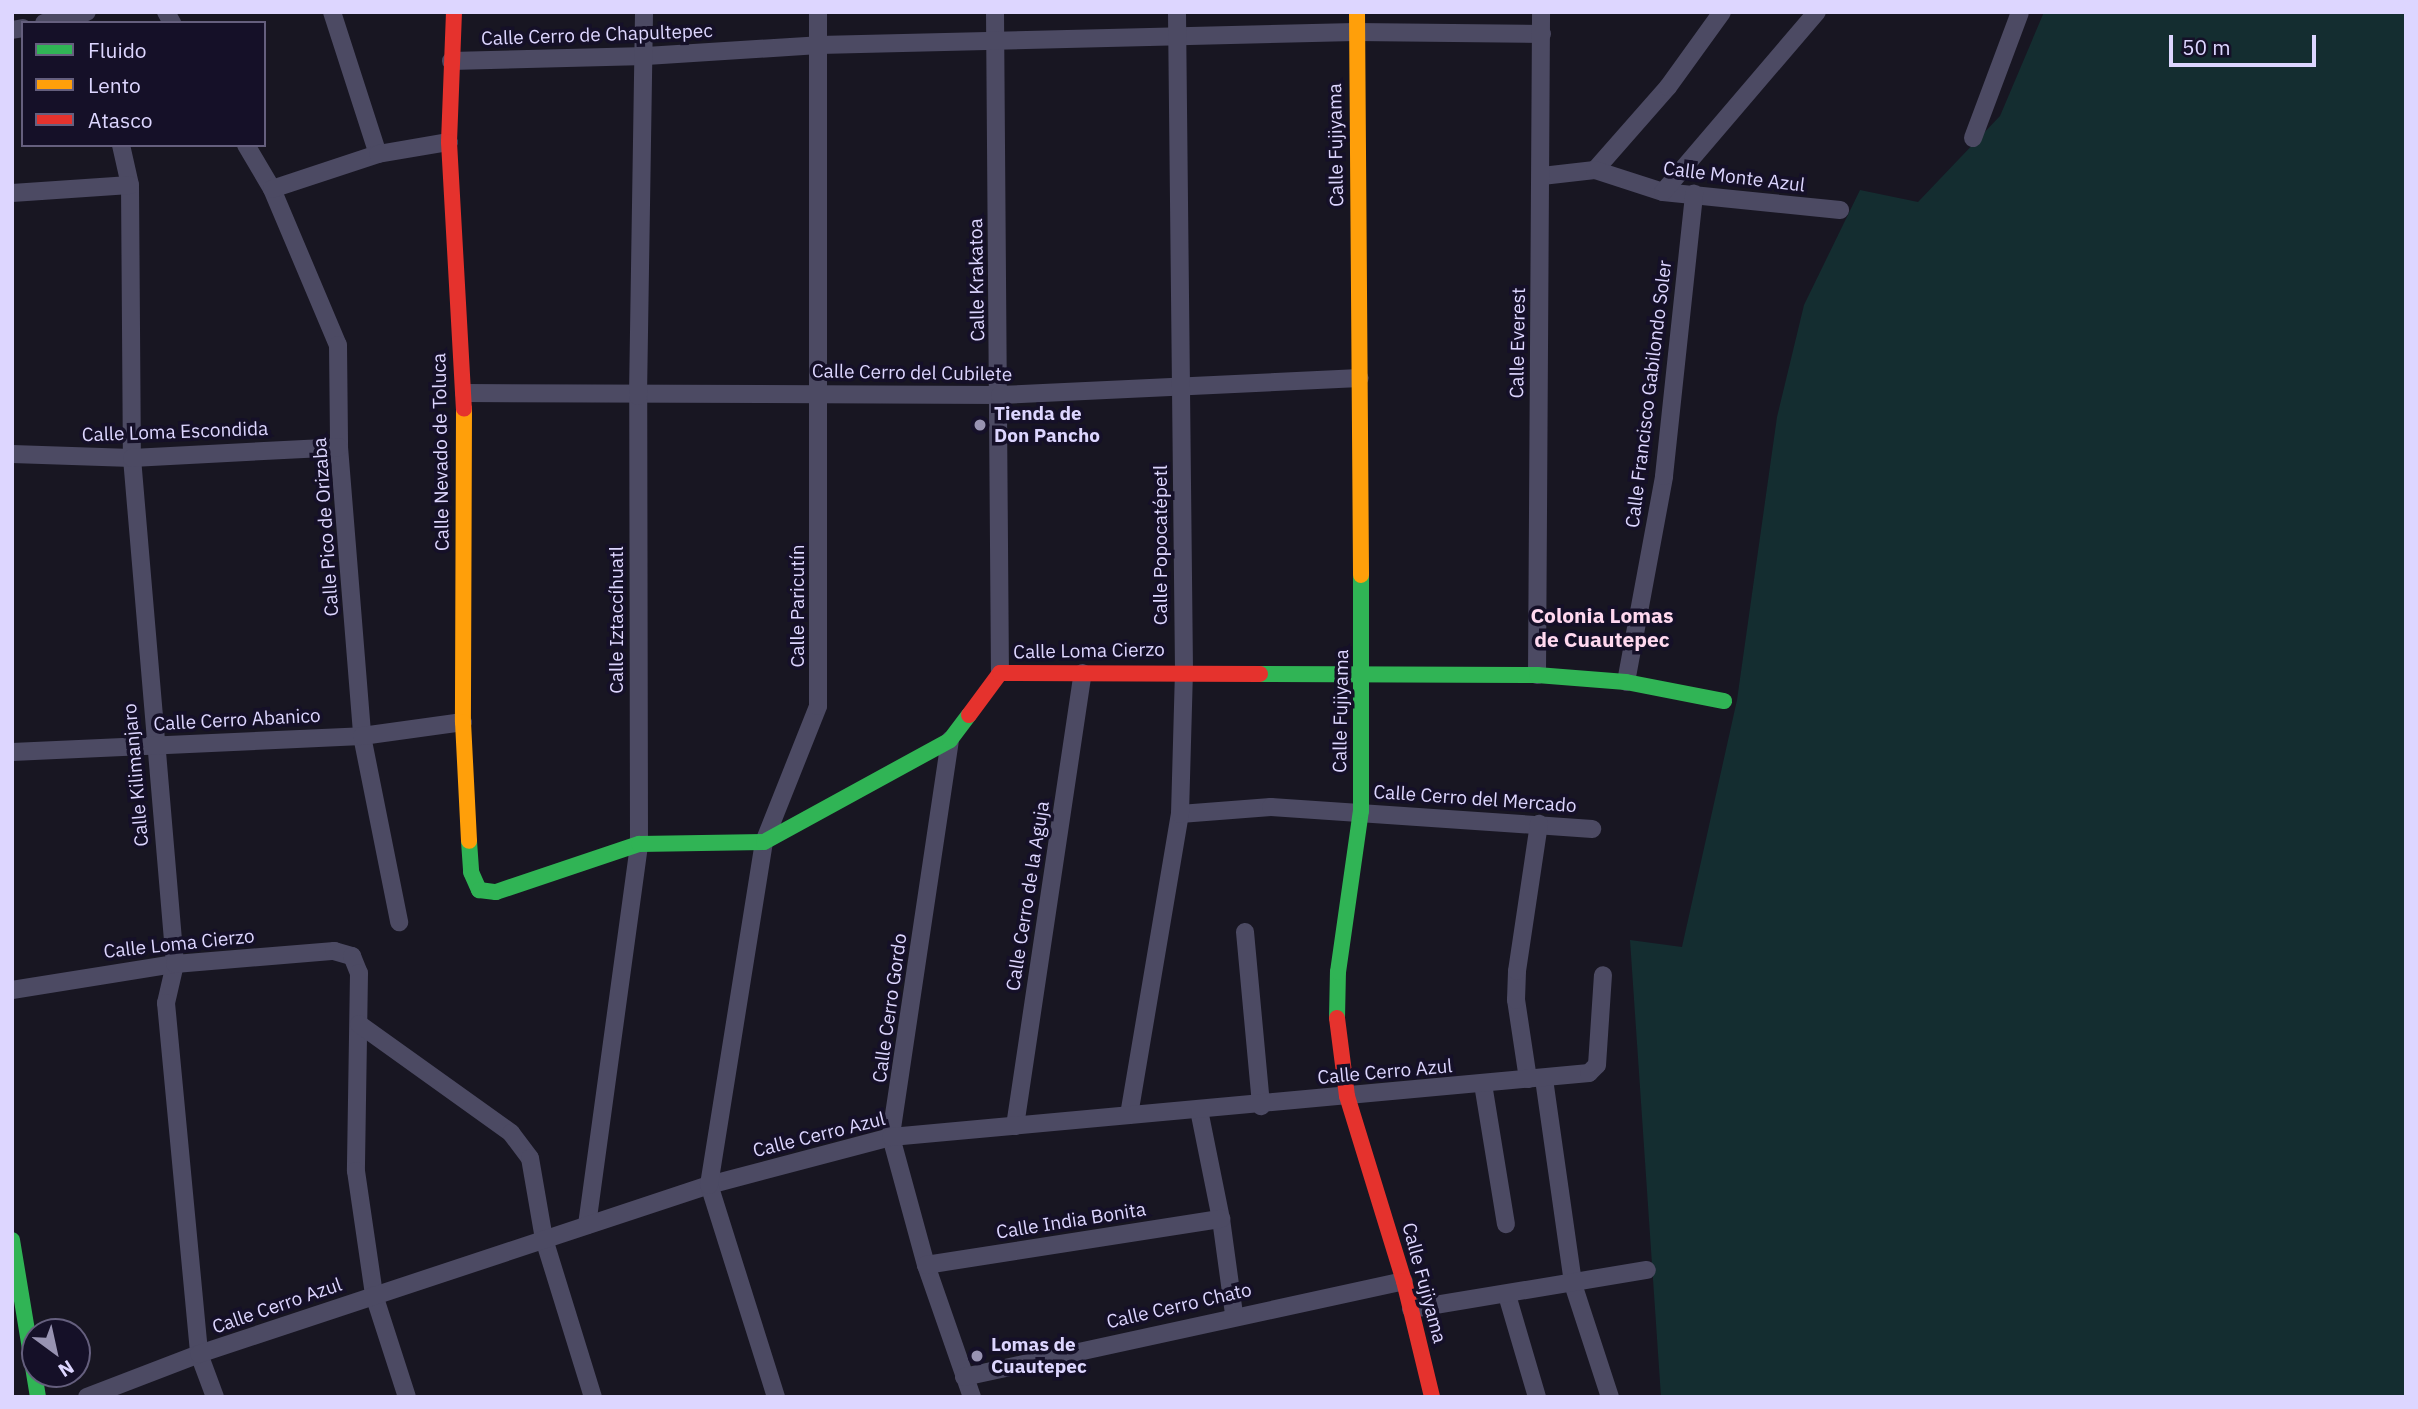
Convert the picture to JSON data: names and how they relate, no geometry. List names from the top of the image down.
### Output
{
  "streets": {
    "street": [
      "Calle Cerro de Chapultepec",
      "Calle Fujiyama",
      "Calle Monte Azul",
      "Calle Krakatoa",
      "Calle Everest",
      "Calle Cerro del Cubilete",
      "Calle Francisco Gabilondo Soler",
      "Calle Loma Escondida",
      "Calle Nevado de Toluca",
      "Calle Pico de Orizaba",
      "Calle Popocatépetl",
      "Calle Paricutín",
      "Calle Iztaccíhuatl",
      "Calle Loma Cierzo",
      "Calle Cerro Abanico",
      "Calle Kilimanjaro",
      "Calle Cerro del Mercado",
      "Calle Cerro de la Aguja",
      "Calle Cerro Gordo",
      "Calle Cerro Azul",
      "Calle India Bonita",
      "Calle Cerro Chato"
    ]
  },
  "crossings": [
    ["Calle Cerro de Chapultepec", "Calle Fujiyama"],
    ["Calle Cerro de Chapultepec", "Calle Krakatoa"],
    ["Calle Cerro de Chapultepec", "Calle Everest"],
    ["Calle Cerro de Chapultepec", "Calle Nevado de Toluca"],
    ["Calle Cerro de Chapultepec", "Calle Popocatépetl"],
    ["Calle Cerro de Chapultepec", "Calle Paricutín"],
    ["Calle Cerro de Chapultepec", "Calle Iztaccíhuatl"],
    ["Calle Fujiyama", "Calle Cerro del Cubilete"],
    ["Calle Fujiyama", "Calle Loma Cierzo"],
    ["Calle Fujiyama", "Calle Cerro del Mercado"],
    ["Calle Fujiyama", "Calle Cerro Azul"],
    ["Calle Fujiyama", "Calle Cerro Chato"],
    ["Calle Monte Azul", "Calle Everest"],
    ["Calle Monte Azul", "Calle Francisco Gabilondo Soler"],
    ["Calle Krakatoa", "Calle Cerro del Cubilete"],
    ["Calle Krakatoa", "Calle Loma Cierzo"],
    ["Calle Everest", "Calle Loma Cierzo"],
    ["Calle Cerro del Cubilete", "Calle Nevado de Toluca"],
    ["Calle Cerro del Cubilete", "Calle Popocatépetl"],
    ["Calle Cerro del Cubilete", "Calle Paricutín"],
    ["Calle Cerro del Cubilete", "Calle Iztaccíhuatl"],
    ["Calle Francisco Gabilondo Soler", "Calle Loma Cierzo"],
    ["Calle Loma Escondida", "Calle Pico de Orizaba"],
    ["Calle Loma Escondida", "Calle Kilimanjaro"],
    ["Calle Nevado de Toluca", "Calle Loma Cierzo"],
    ["Calle Nevado de Toluca", "Calle Cerro Abanico"],
    ["Calle Pico de Orizaba", "Calle Cerro Abanico"],
    ["Calle Popocatépetl", "Calle Loma Cierzo"],
    ["Calle Popocatépetl", "Calle Cerro del Mercado"],
    ["Calle Popocatépetl", "Calle Cerro Azul"],
    ["Calle Paricutín", "Calle Loma Cierzo"],
    ["Calle Paricutín", "Calle Cerro Azul"],
    ["Calle Iztaccíhuatl", "Calle Loma Cierzo"],
    ["Calle Iztaccíhuatl", "Calle Cerro Azul"],
    ["Calle Loma Cierzo", "Calle Kilimanjaro"],
    ["Calle Loma Cierzo", "Calle Cerro de la Aguja"],
    ["Calle Loma Cierzo", "Calle Cerro Gordo"],
    ["Calle Cerro Abanico", "Calle Kilimanjaro"],
    ["Calle Kilimanjaro", "Calle Cerro Azul"],
    ["Calle Cerro de la Aguja", "Calle Cerro Azul"],
    ["Calle Cerro Gordo", "Calle Cerro Azul"],
    ["Calle Cerro Gordo", "Calle India Bonita"],
    ["Calle Cerro Gordo", "Calle Cerro Chato"]
  ],
  "districts": ["Colonia Lomas de Cuautepec"],
  "places": ["Tienda de Don Pancho", "Lomas de Cuautepec"],
  "legend": ["Fluido", "Lento", "Atasco"],
  "scale_bar": "50 m",
  "north": "bottom right"
}
